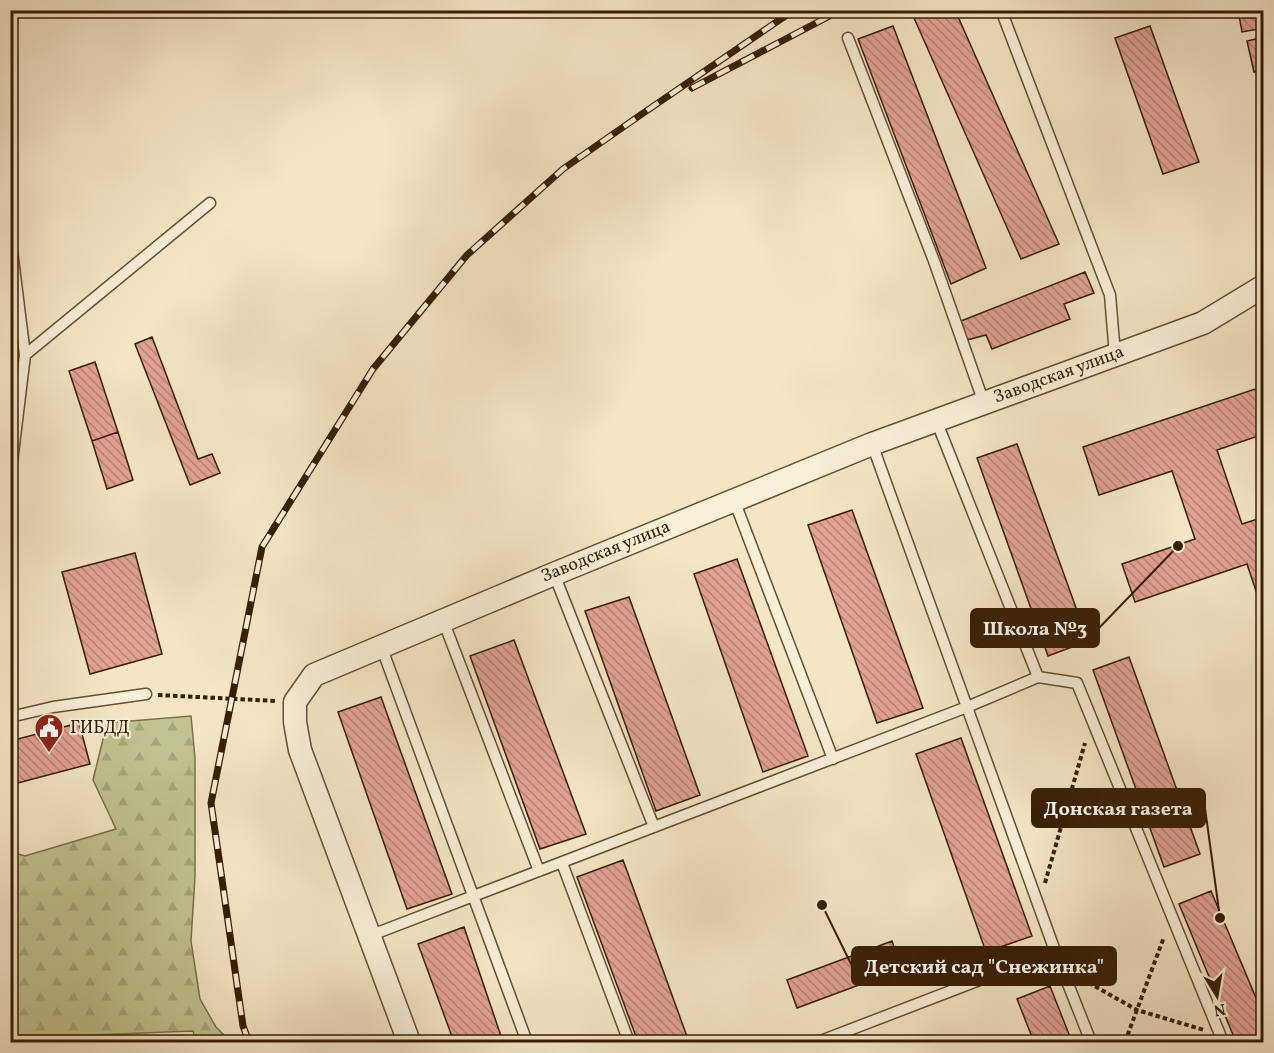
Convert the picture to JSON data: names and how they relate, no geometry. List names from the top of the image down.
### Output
{
  "streets": {
    "street": ["Заводская улица"]
  },
  "places": {
    "other": ["Школа №3", "Детский сад \"Снежинка\"", "Донская газета"],
    "public building": ["ГИБДД"]
  },
  "north": "bottom"
}
